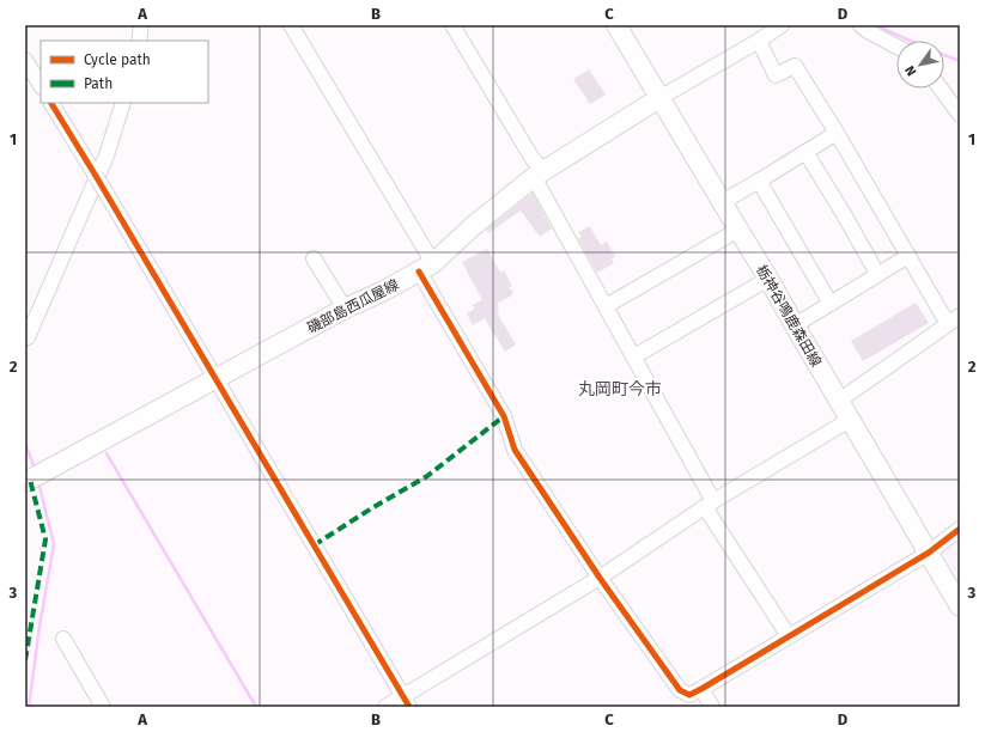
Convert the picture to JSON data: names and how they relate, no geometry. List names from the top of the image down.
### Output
{
  "streets": {
    "main road": ["磯部島西瓜屋線", "栃神谷鳴鹿森田線"]
  },
  "crossings": [
    ["磯部島西瓜屋線", "栃神谷鳴鹿森田線"]
  ],
  "districts": ["丸岡町今市"],
  "legend": ["Cycle path", "Path"],
  "north": "bottom left",
  "grid": {
    "columns": [
      "A",
      "B",
      "C",
      "D"
    ],
    "rows": ["1", "2", "3"]
  }
}
